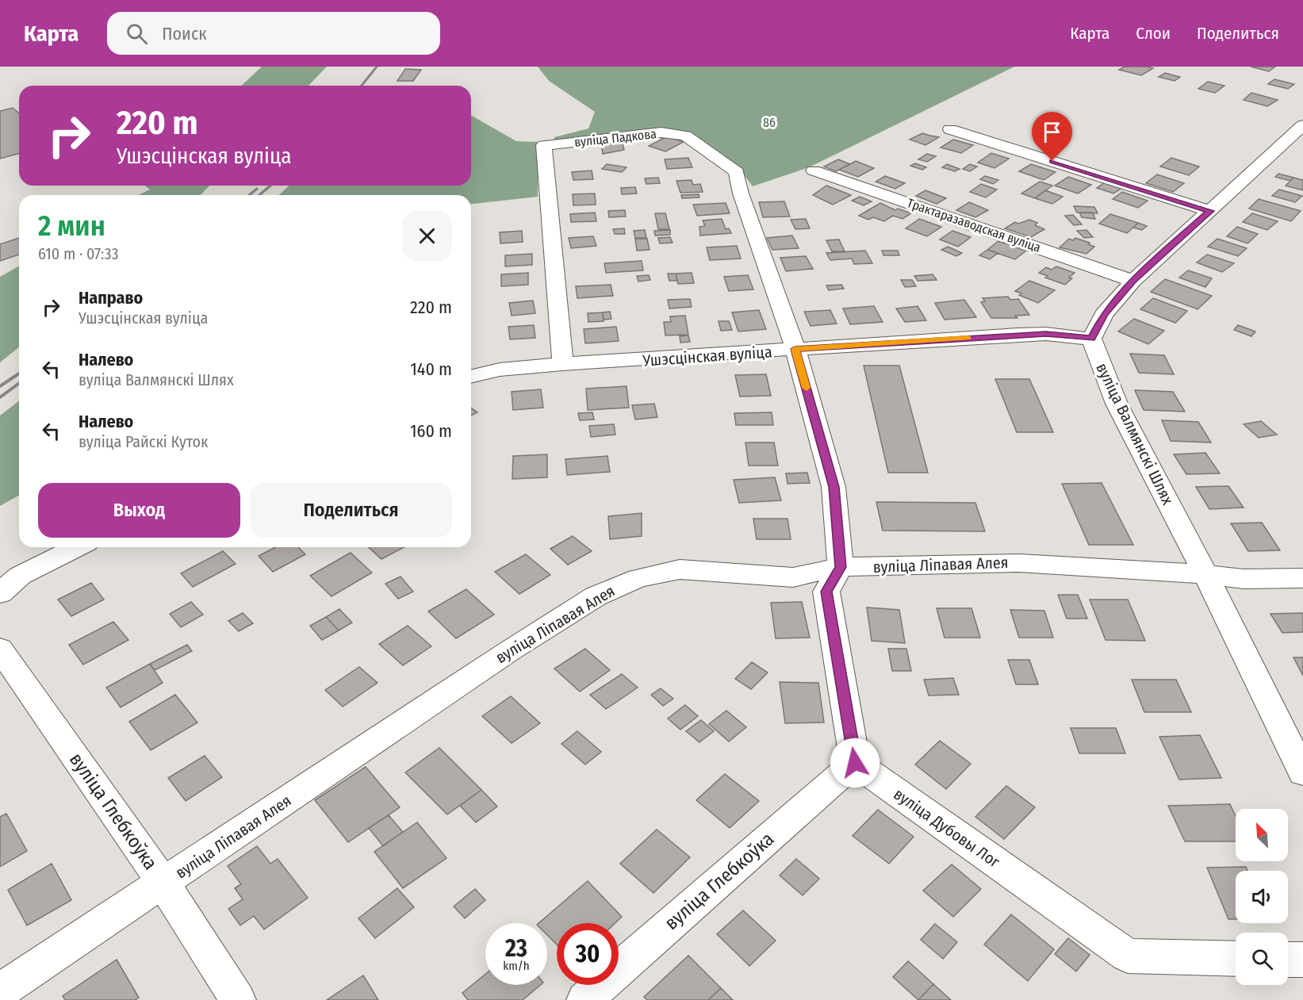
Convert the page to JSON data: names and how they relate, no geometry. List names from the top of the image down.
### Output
{
  "streets": {
    "street": [
      "вуліца Падкова",
      "Трактаразаводская вуліца",
      "Ушэсцінская вуліца",
      "вуліца Валмянскі Шлях",
      "вуліца Ліпавая Алея",
      "вуліца Глебкоўка",
      "вуліца Дубовы Лог"
    ]
  },
  "crossings": [
    ["вуліца Падкова", "Ушэсцінская вуліца"],
    ["Ушэсцінская вуліца", "вуліца Валмянскі Шлях"],
    ["вуліца Валмянскі Шлях", "вуліца Ліпавая Алея"],
    ["вуліца Ліпавая Алея", "вуліца Глебкоўка"],
    ["вуліца Глебкоўка", "вуліца Дубовы Лог"]
  ],
  "parks": ["86"],
  "north": "top left",
  "page": {
    "header": "Карта",
    "search": "Поиск",
    "nav": ["Карта", "Слои", "Поделиться"],
    "turn": ["220 m", "Ушэсцінская вуліца"],
    "heading": ["2 мин", "610 m · 07:33"],
    "list": [
      {
        "name": "Направо",
        "note": "Ушэсцінская вуліца",
        "value": "220 m"
      },
      {
        "name": "Налево",
        "note": "вуліца Валмянскі Шлях",
        "value": "140 m"
      },
      {
        "name": "Налево",
        "note": "вуліца Райскі Куток",
        "value": "160 m"
      }
    ],
    "buttons": ["Выход", "Поделиться"],
    "speed": "23 km/h",
    "limit": "30"
  }
}
